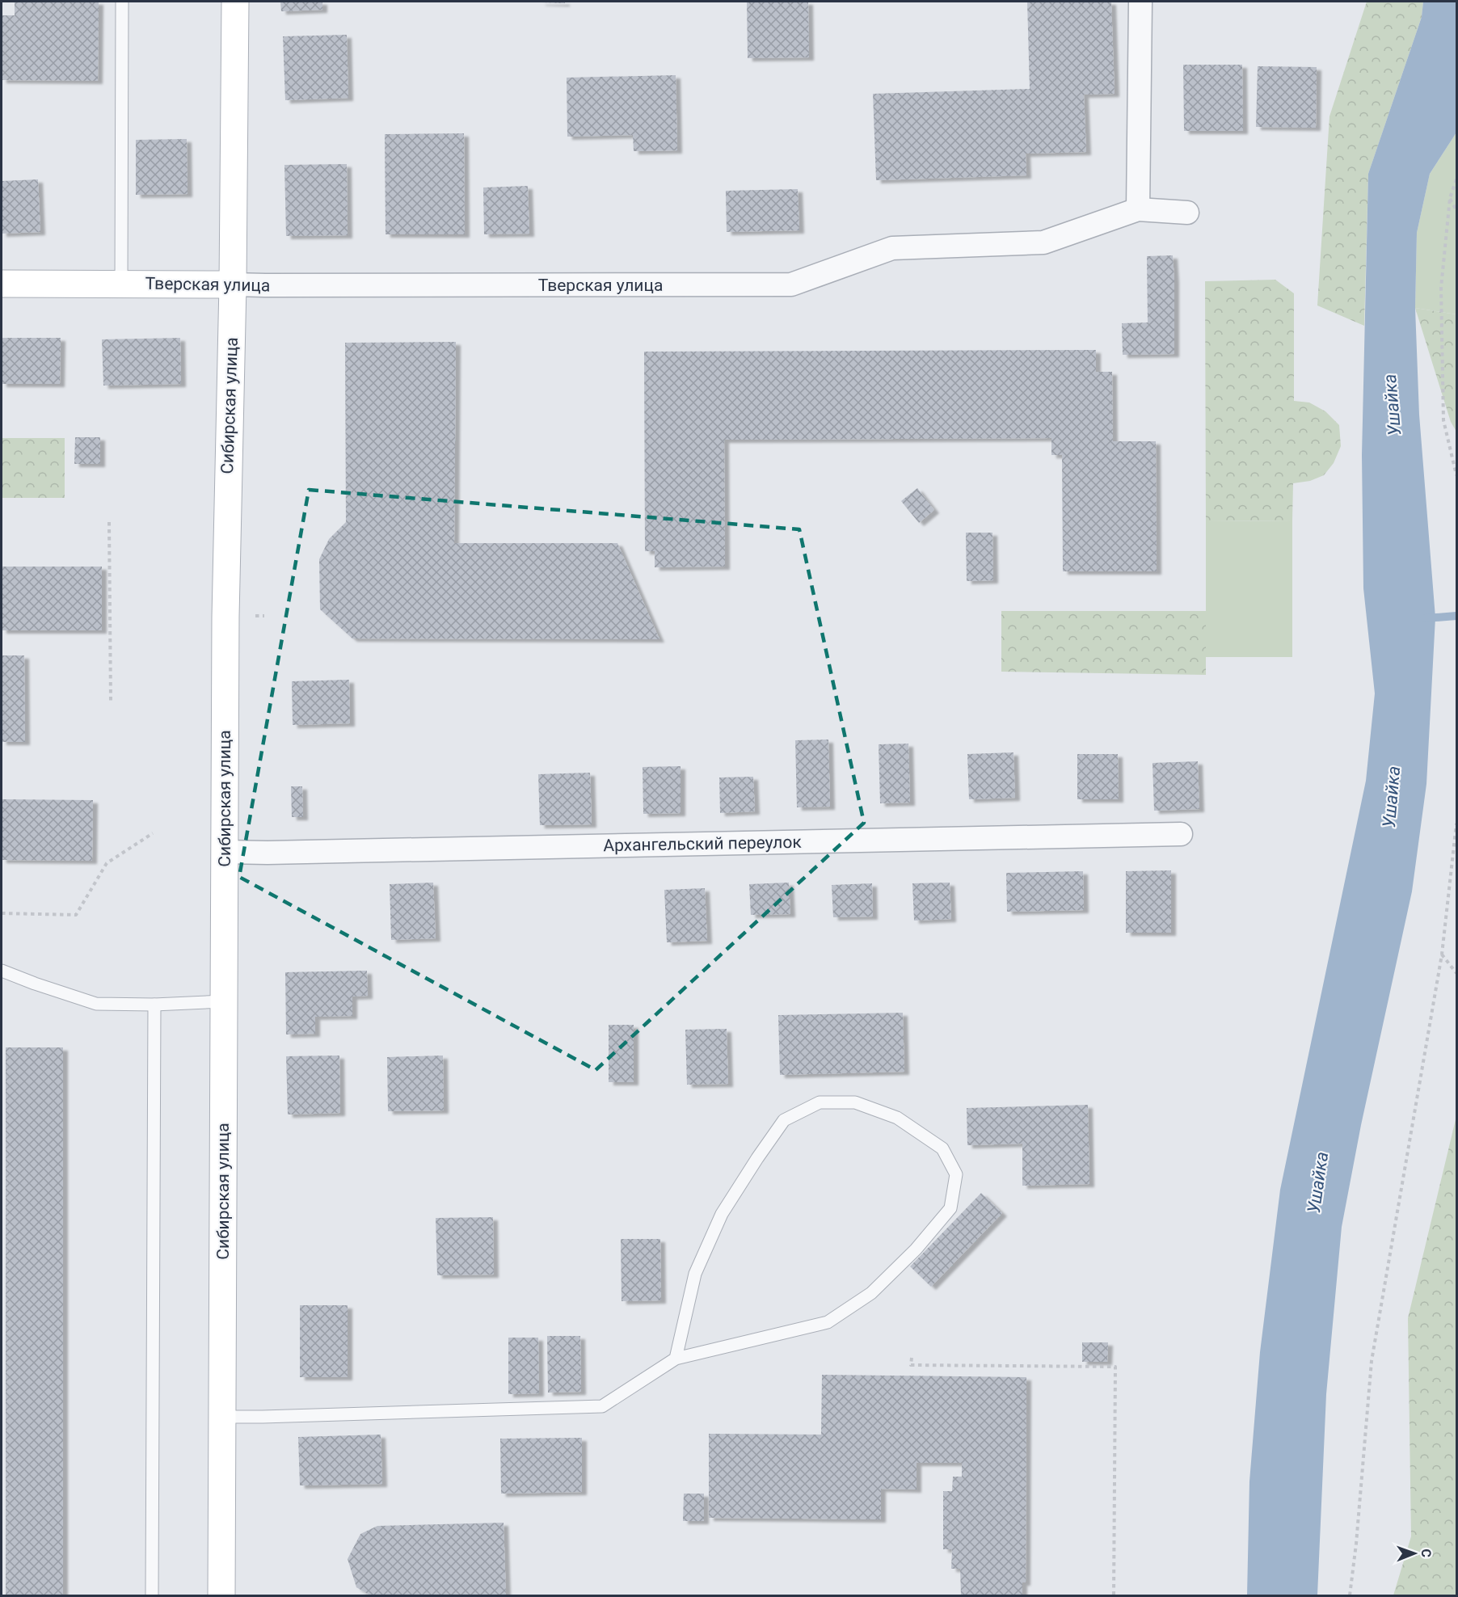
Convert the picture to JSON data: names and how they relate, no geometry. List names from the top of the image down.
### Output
{
  "streets": {
    "main road": ["Тверская улица", "Сибирская улица"],
    "street": ["Архангельский переулок"]
  },
  "crossings": [
    ["Тверская улица", "Сибирская улица"],
    ["Сибирская улица", "Архангельский переулок"]
  ],
  "water": ["Ушайка"],
  "north": "right"
}
